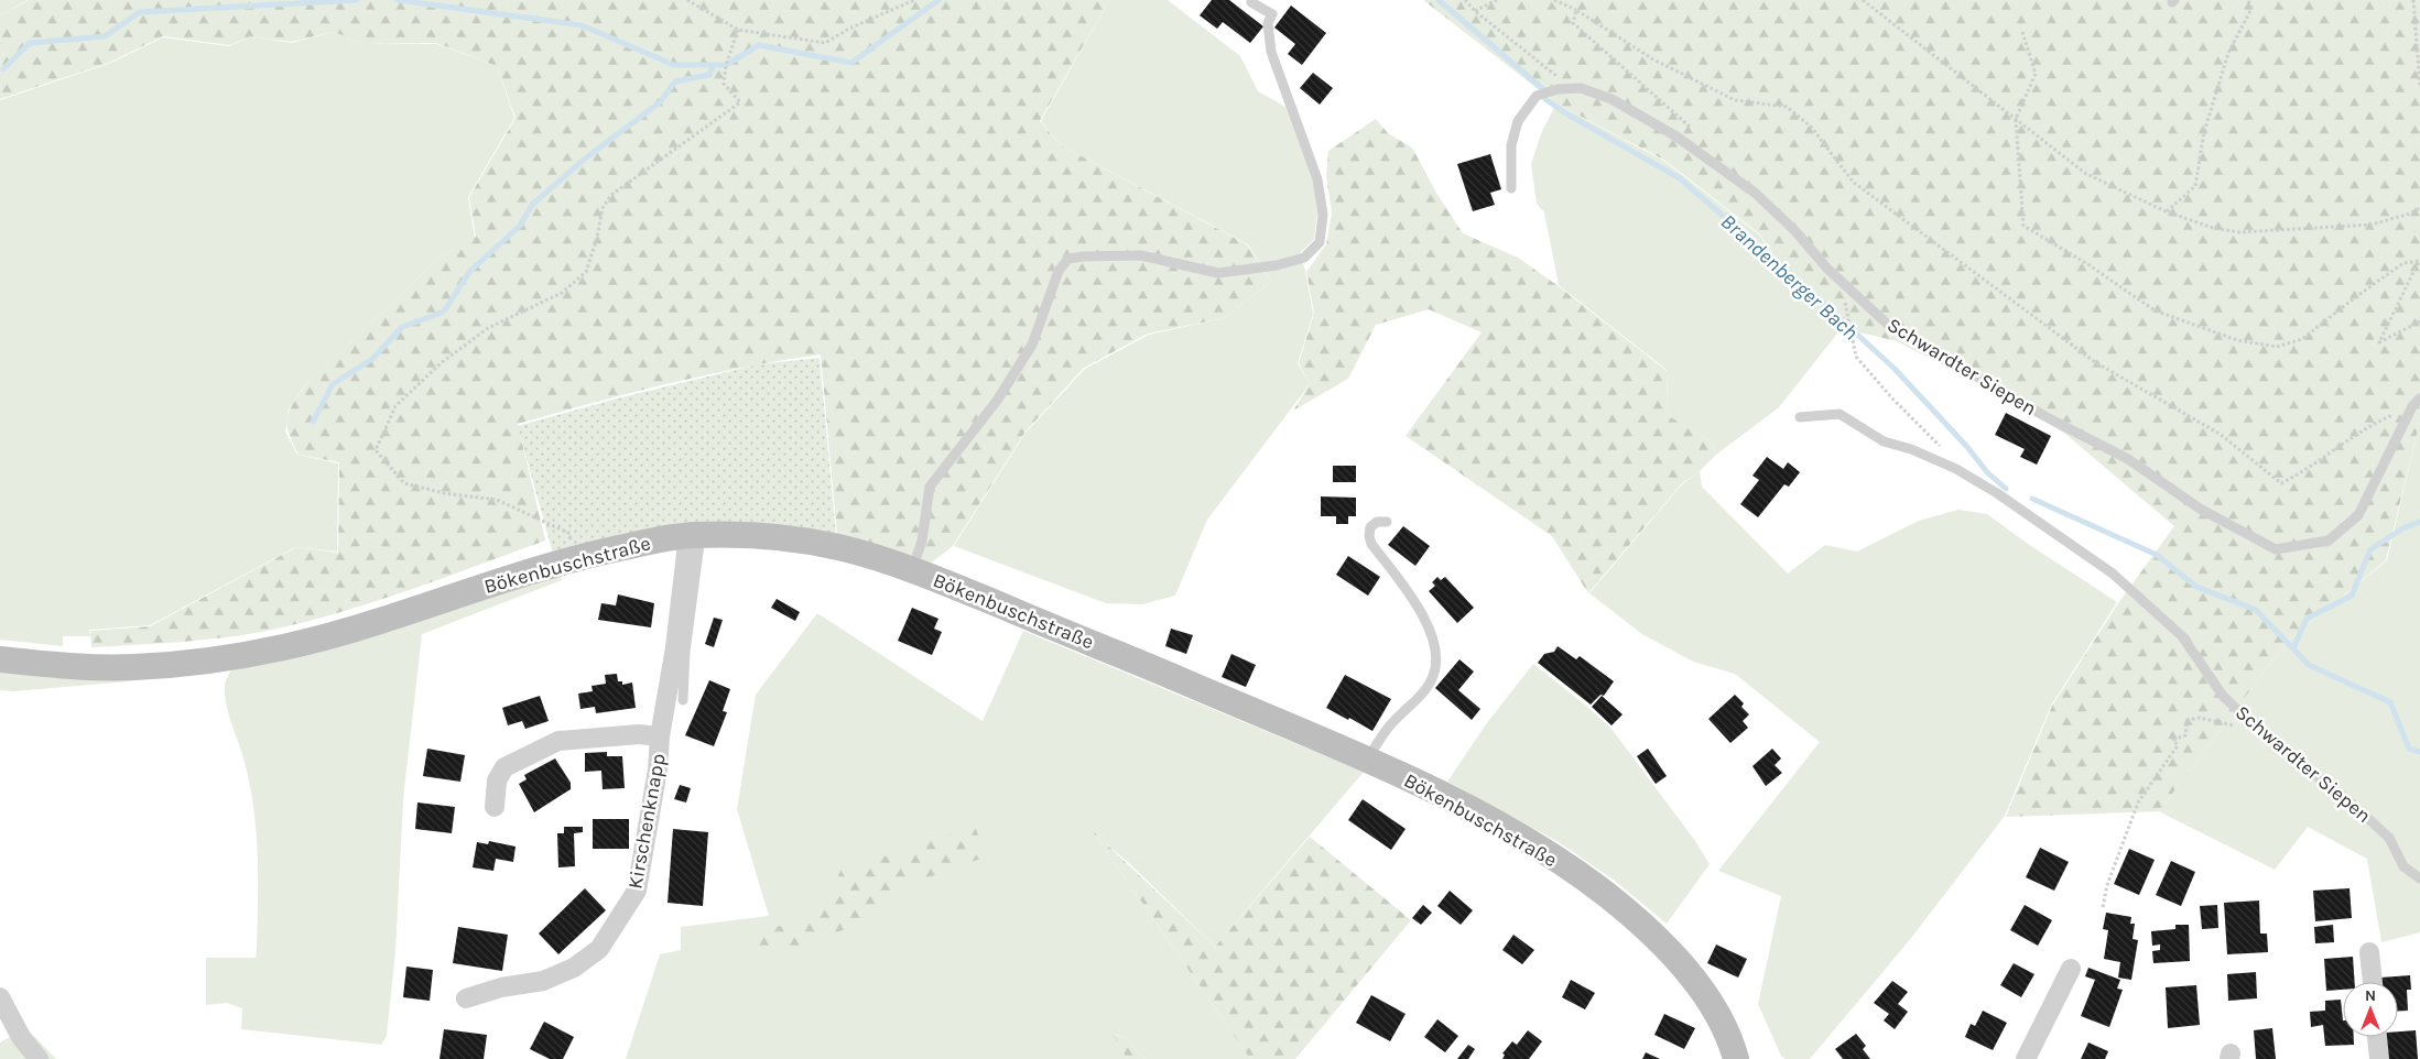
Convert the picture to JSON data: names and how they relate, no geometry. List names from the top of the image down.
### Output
{
  "streets": {
    "main road": ["Bökenbuschstraße"],
    "street": ["Kirschenknapp"],
    "lane": ["Schwardter Siepen"]
  },
  "crossings": [
    ["Bökenbuschstraße", "Kirschenknapp"]
  ],
  "water": ["Brandenberger Bach"],
  "north": "top"
}
